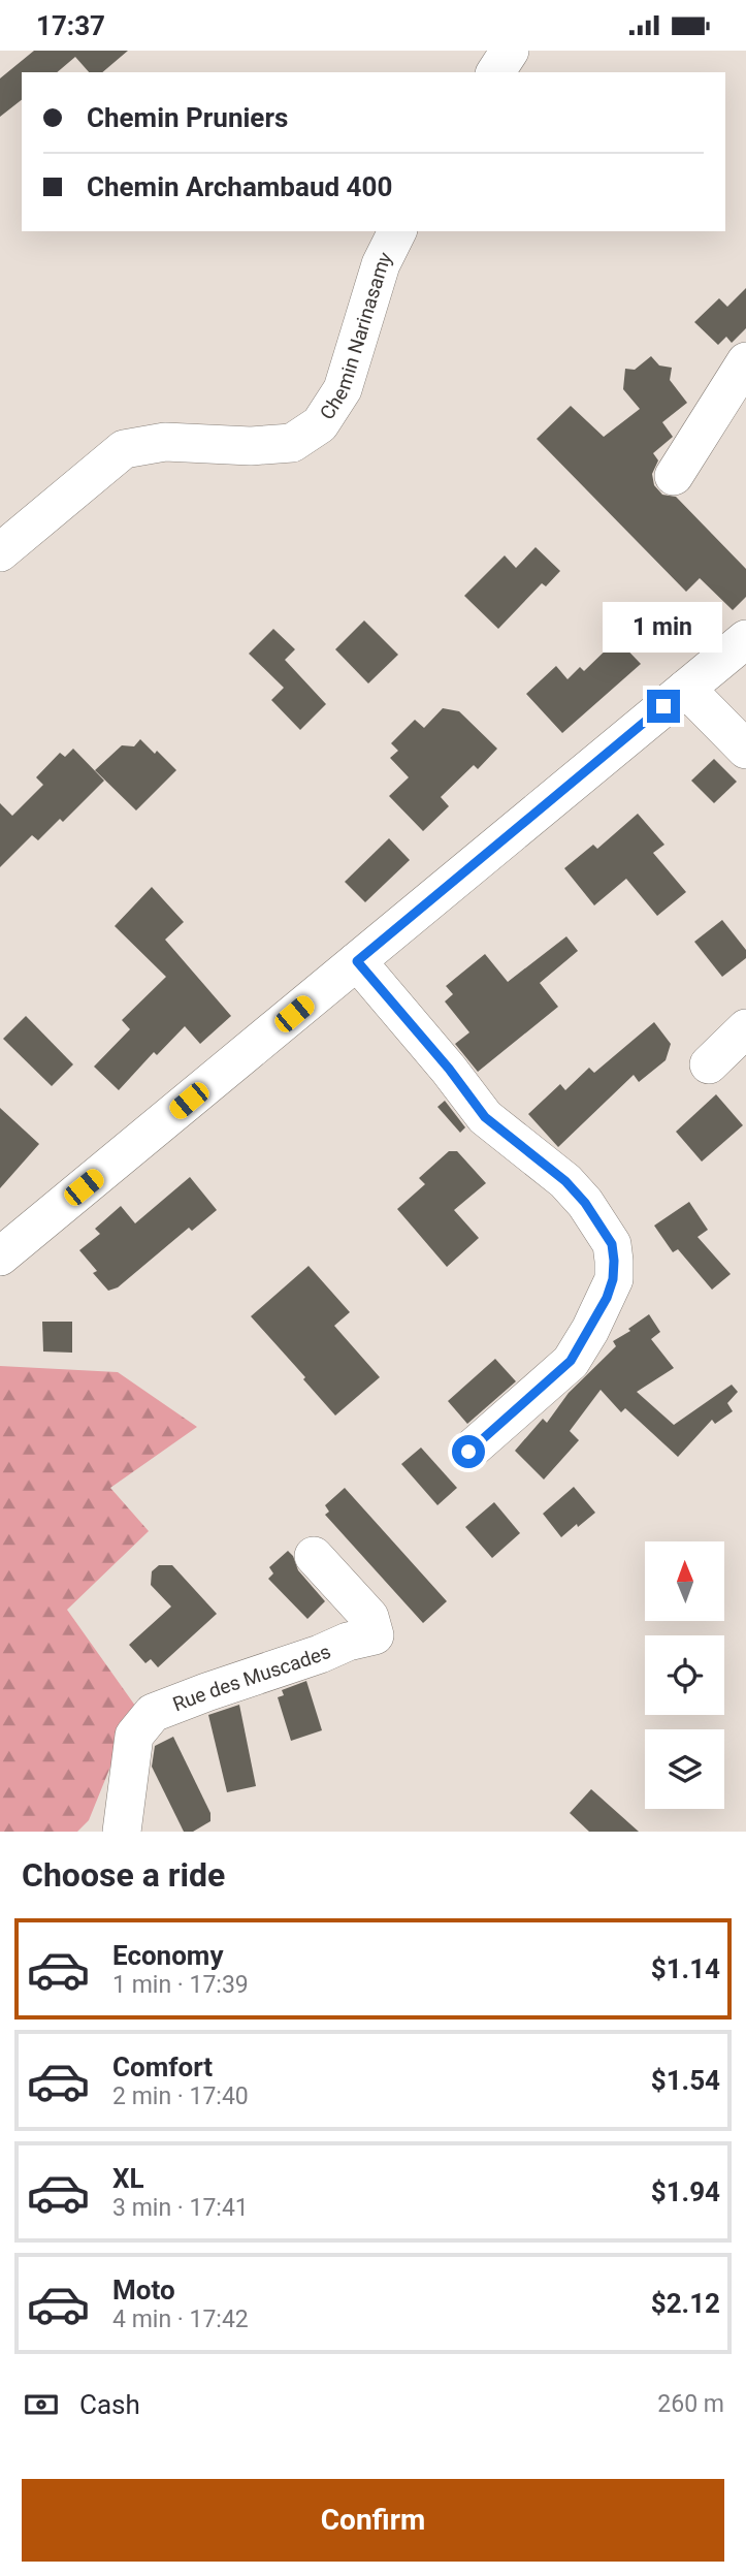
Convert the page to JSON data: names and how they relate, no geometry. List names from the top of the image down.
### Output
{
  "streets": {
    "street": ["Chemin Narinasamy", "Rue des Muscades"]
  },
  "north": "top",
  "page": {
    "status": "17:37",
    "banner": ["Chemin Pruniers", "Chemin Archambaud 400"],
    "bubble": "1 min",
    "heading": "Choose a ride",
    "list": [
      {
        "name": "Economy",
        "note": "1 min · 17:39",
        "value": "$1.14"
      },
      {
        "name": "Comfort",
        "note": "2 min · 17:40",
        "value": "$1.54"
      },
      {
        "name": "XL",
        "note": "3 min · 17:41",
        "value": "$1.94"
      },
      {
        "name": "Moto",
        "note": "4 min · 17:42",
        "value": "$2.12"
      }
    ],
    "pay": ["Cash", "260 m"],
    "buttons": "Confirm"
  }
}
